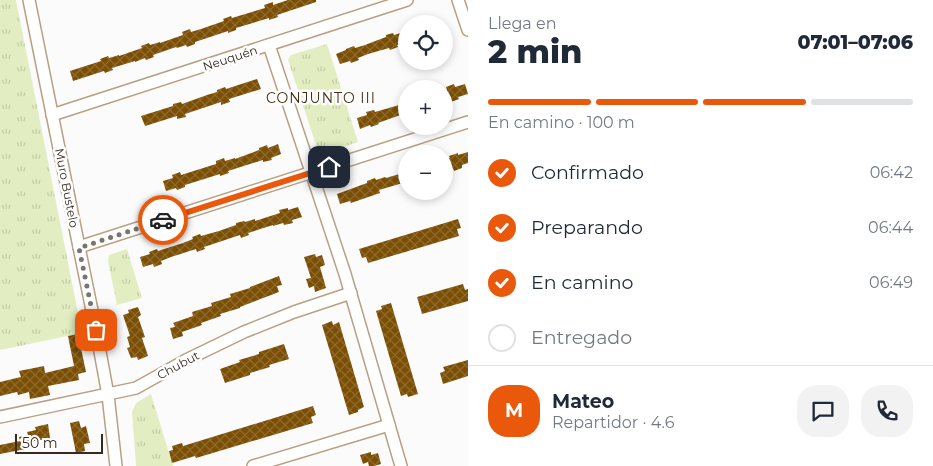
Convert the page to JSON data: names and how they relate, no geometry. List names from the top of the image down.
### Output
{
  "streets": {
    "street": ["Neuquén", "Muro Bustelo", "Chubut"]
  },
  "crossings": [
    ["Neuquén", "Muro Bustelo"],
    ["Muro Bustelo", "Chubut"]
  ],
  "districts": ["CONJUNTO III"],
  "scale_bar": "50 m",
  "page": {
    "heading": ["2 min", "Llega en", "07:01–07:06"],
    "panel": ["Mateo", "Repartidor · 4.6"],
    "map_buttons": ["+", "−"],
    "bar": "En camino · 100 m",
    "list": [
      ["Confirmado", "06:42"],
      ["Preparando", "06:44"],
      ["En camino", "06:49"],
      "Entregado"
    ],
    "round": "M",
    "scale": "50 m"
  }
}
